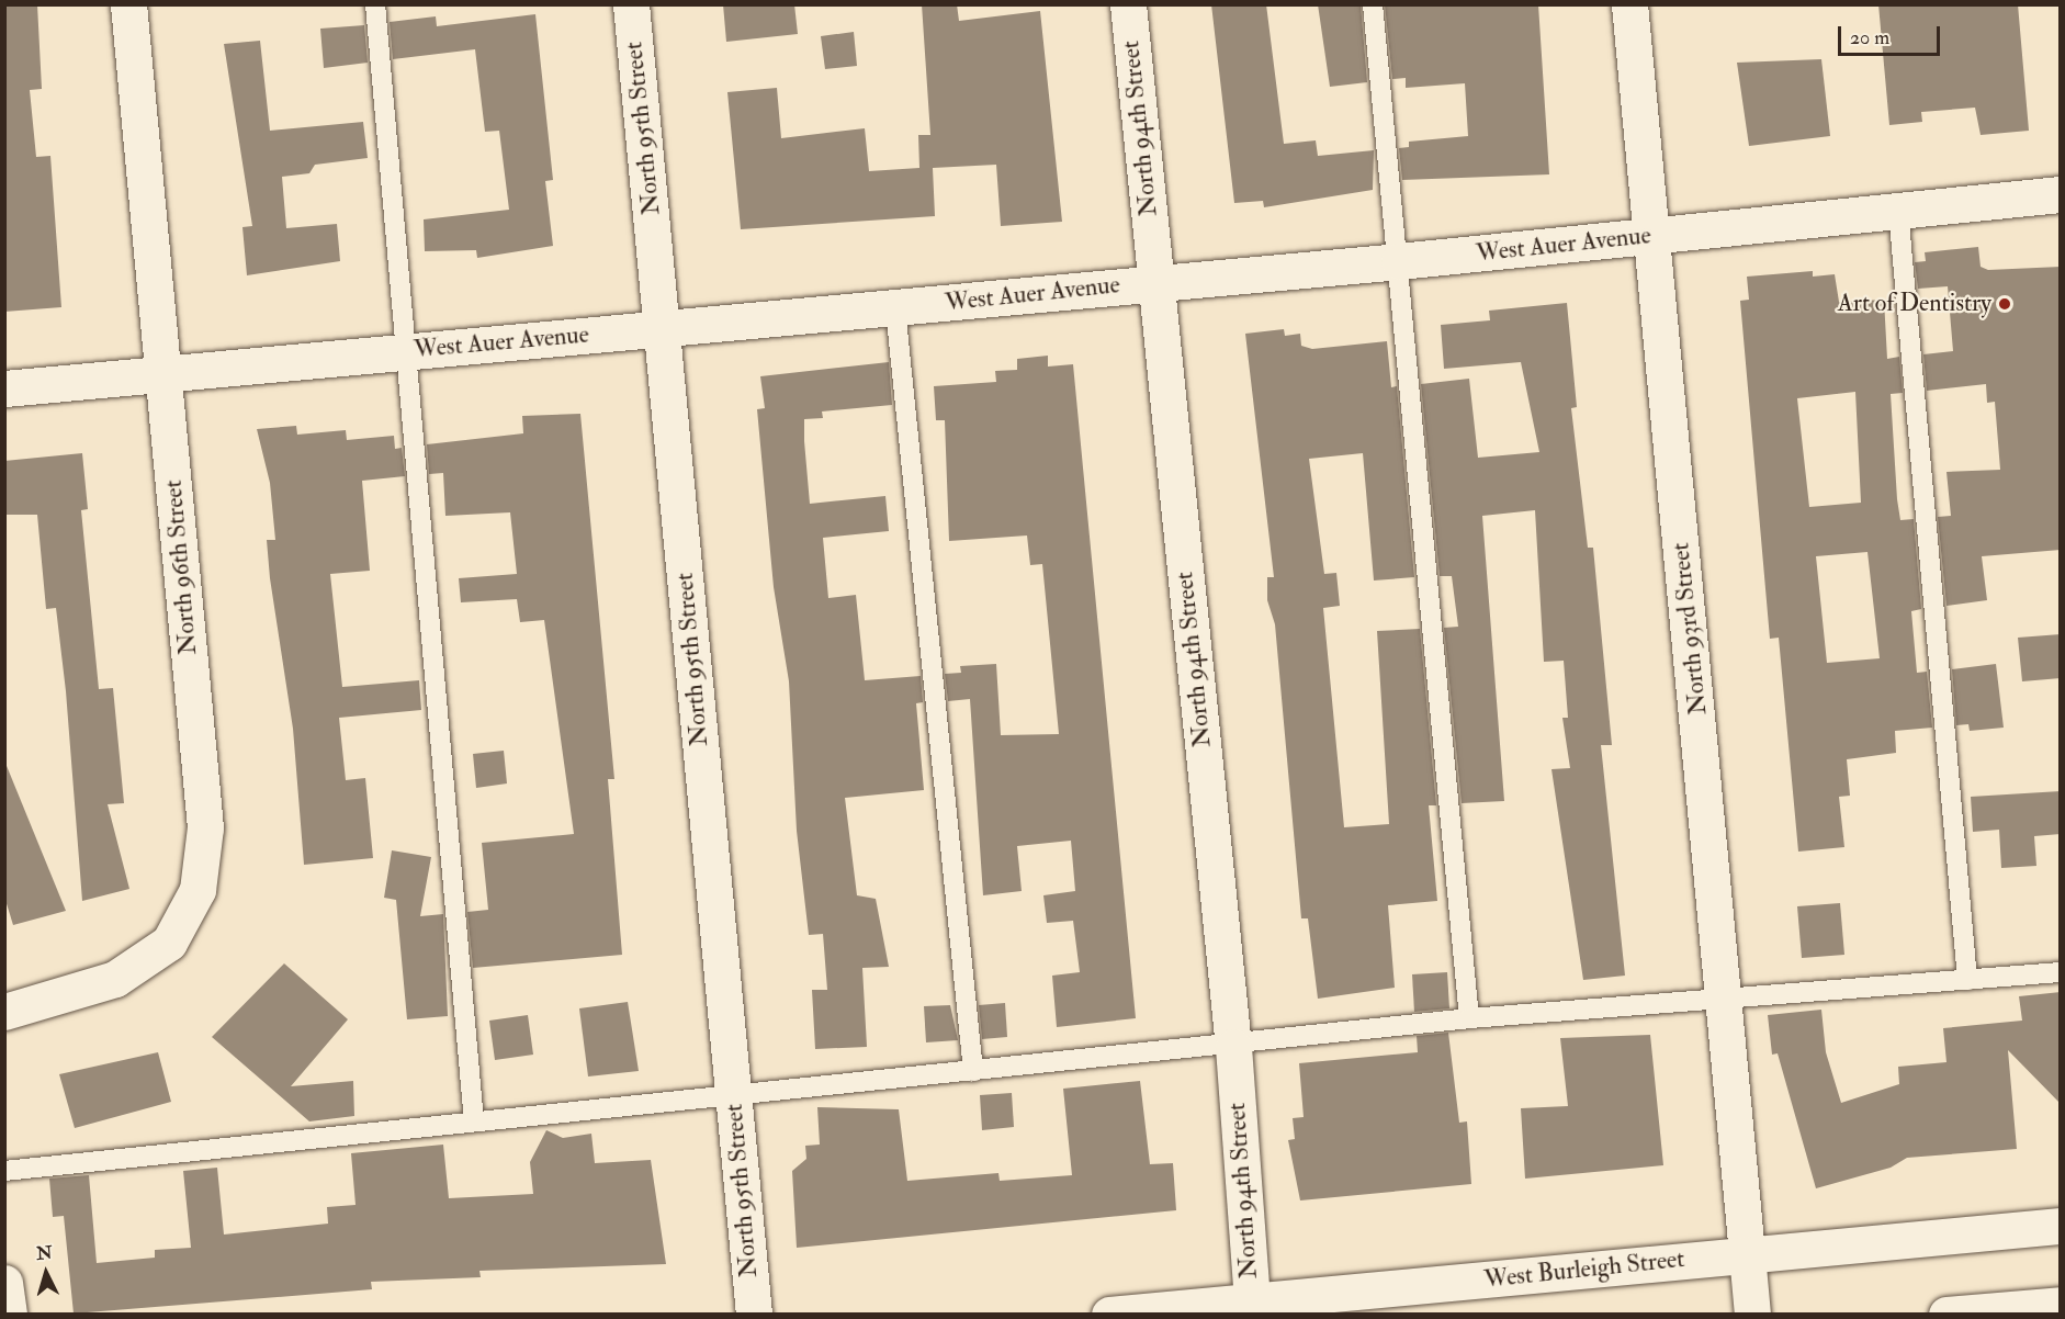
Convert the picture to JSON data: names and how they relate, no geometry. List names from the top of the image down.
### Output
{
  "streets": {
    "street": [
      "North 95th Street",
      "North 94th Street",
      "West Auer Avenue",
      "North 96th Street",
      "North 93rd Street",
      "West Burleigh Street"
    ]
  },
  "crossings": [
    ["North 95th Street", "West Auer Avenue"],
    ["North 94th Street", "West Auer Avenue"],
    ["North 94th Street", "West Burleigh Street"],
    ["West Auer Avenue", "North 96th Street"],
    ["West Auer Avenue", "North 93rd Street"],
    ["North 93rd Street", "West Burleigh Street"]
  ],
  "places": ["Art of Dentistry"],
  "scale_bar": "20 m",
  "north": "top"
}
